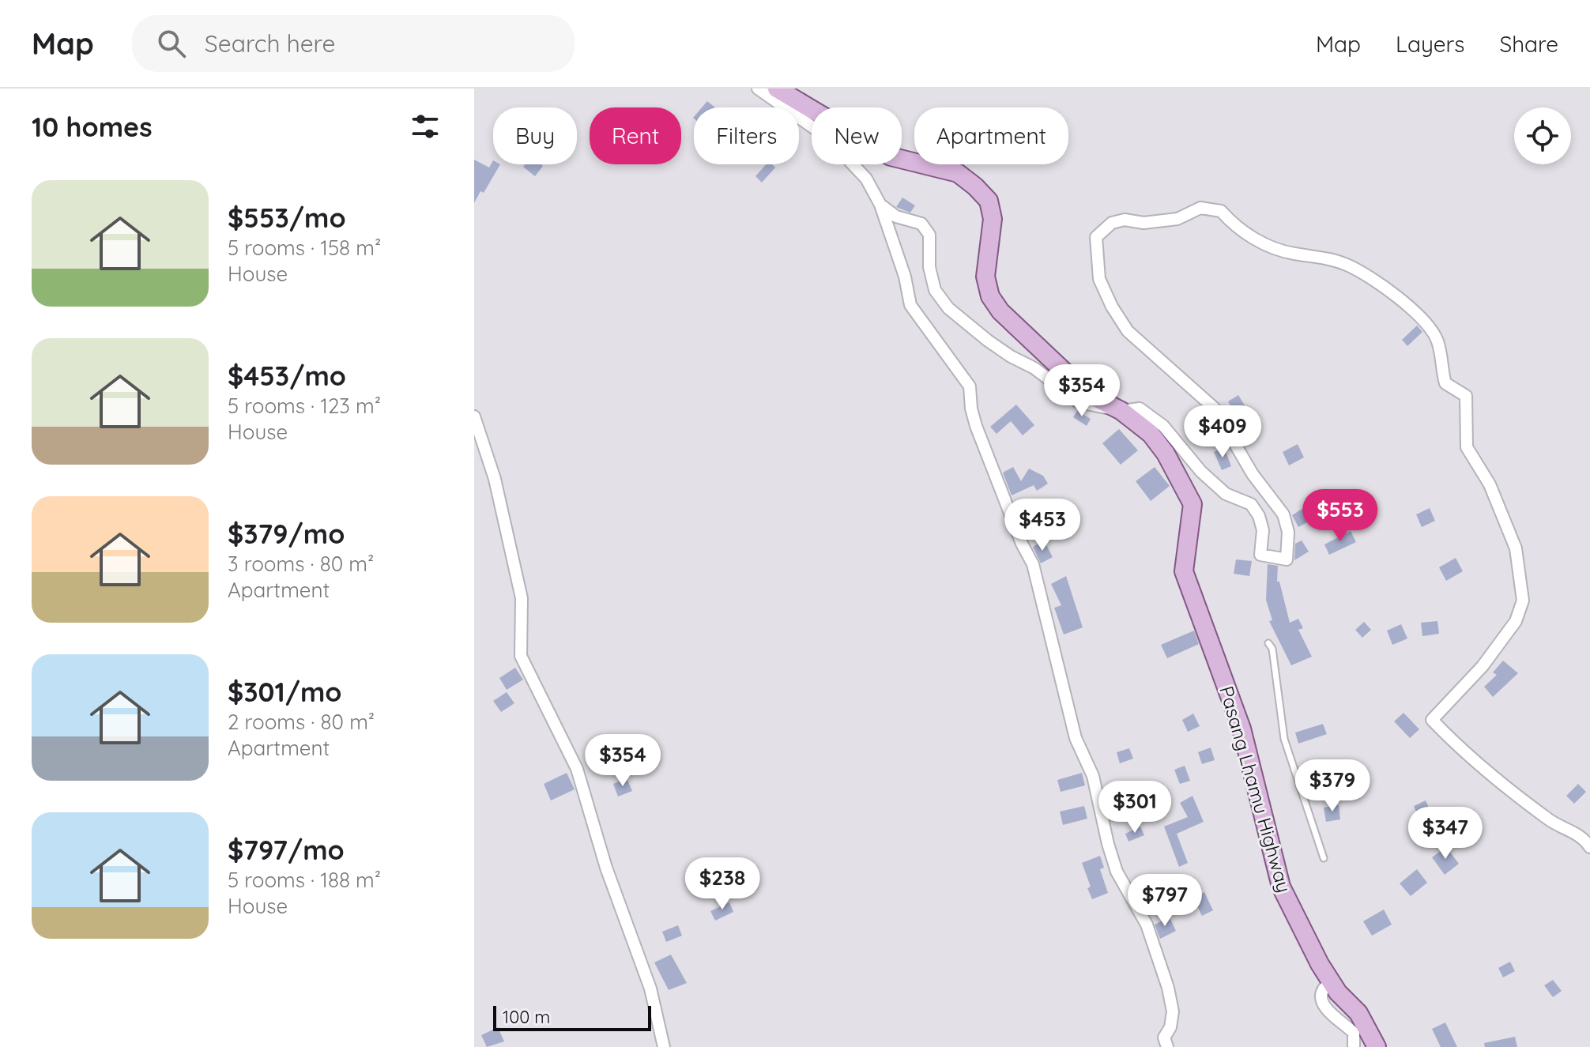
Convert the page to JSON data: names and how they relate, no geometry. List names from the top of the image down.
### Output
{
  "streets": {
    "main road": ["Pasang Lhamu Highway"]
  },
  "scale_bar": "100 m",
  "page": {
    "header": "Map",
    "search": "Search here",
    "nav": ["Map", "Layers", "Share"],
    "heading": "10 homes",
    "chip": [
      "Buy",
      "Rent",
      "Filters",
      "New",
      "Apartment"
    ],
    "list": [
      {
        "name": "$553/mo",
        "note": "5 rooms · 158 m² · House"
      },
      {
        "name": "$453/mo",
        "note": "5 rooms · 123 m² · House"
      },
      {
        "name": "$379/mo",
        "note": "3 rooms · 80 m² · Apartment"
      },
      {
        "name": "$301/mo",
        "note": "2 rooms · 80 m² · Apartment"
      },
      {
        "name": "$797/mo",
        "note": "5 rooms · 188 m² · House"
      }
    ],
    "price": [
      "$354",
      "$409",
      "$553",
      "$453",
      "$354",
      "$379",
      "$301",
      "$347",
      "$238",
      "$797"
    ],
    "scale": "100 m"
  }
}
